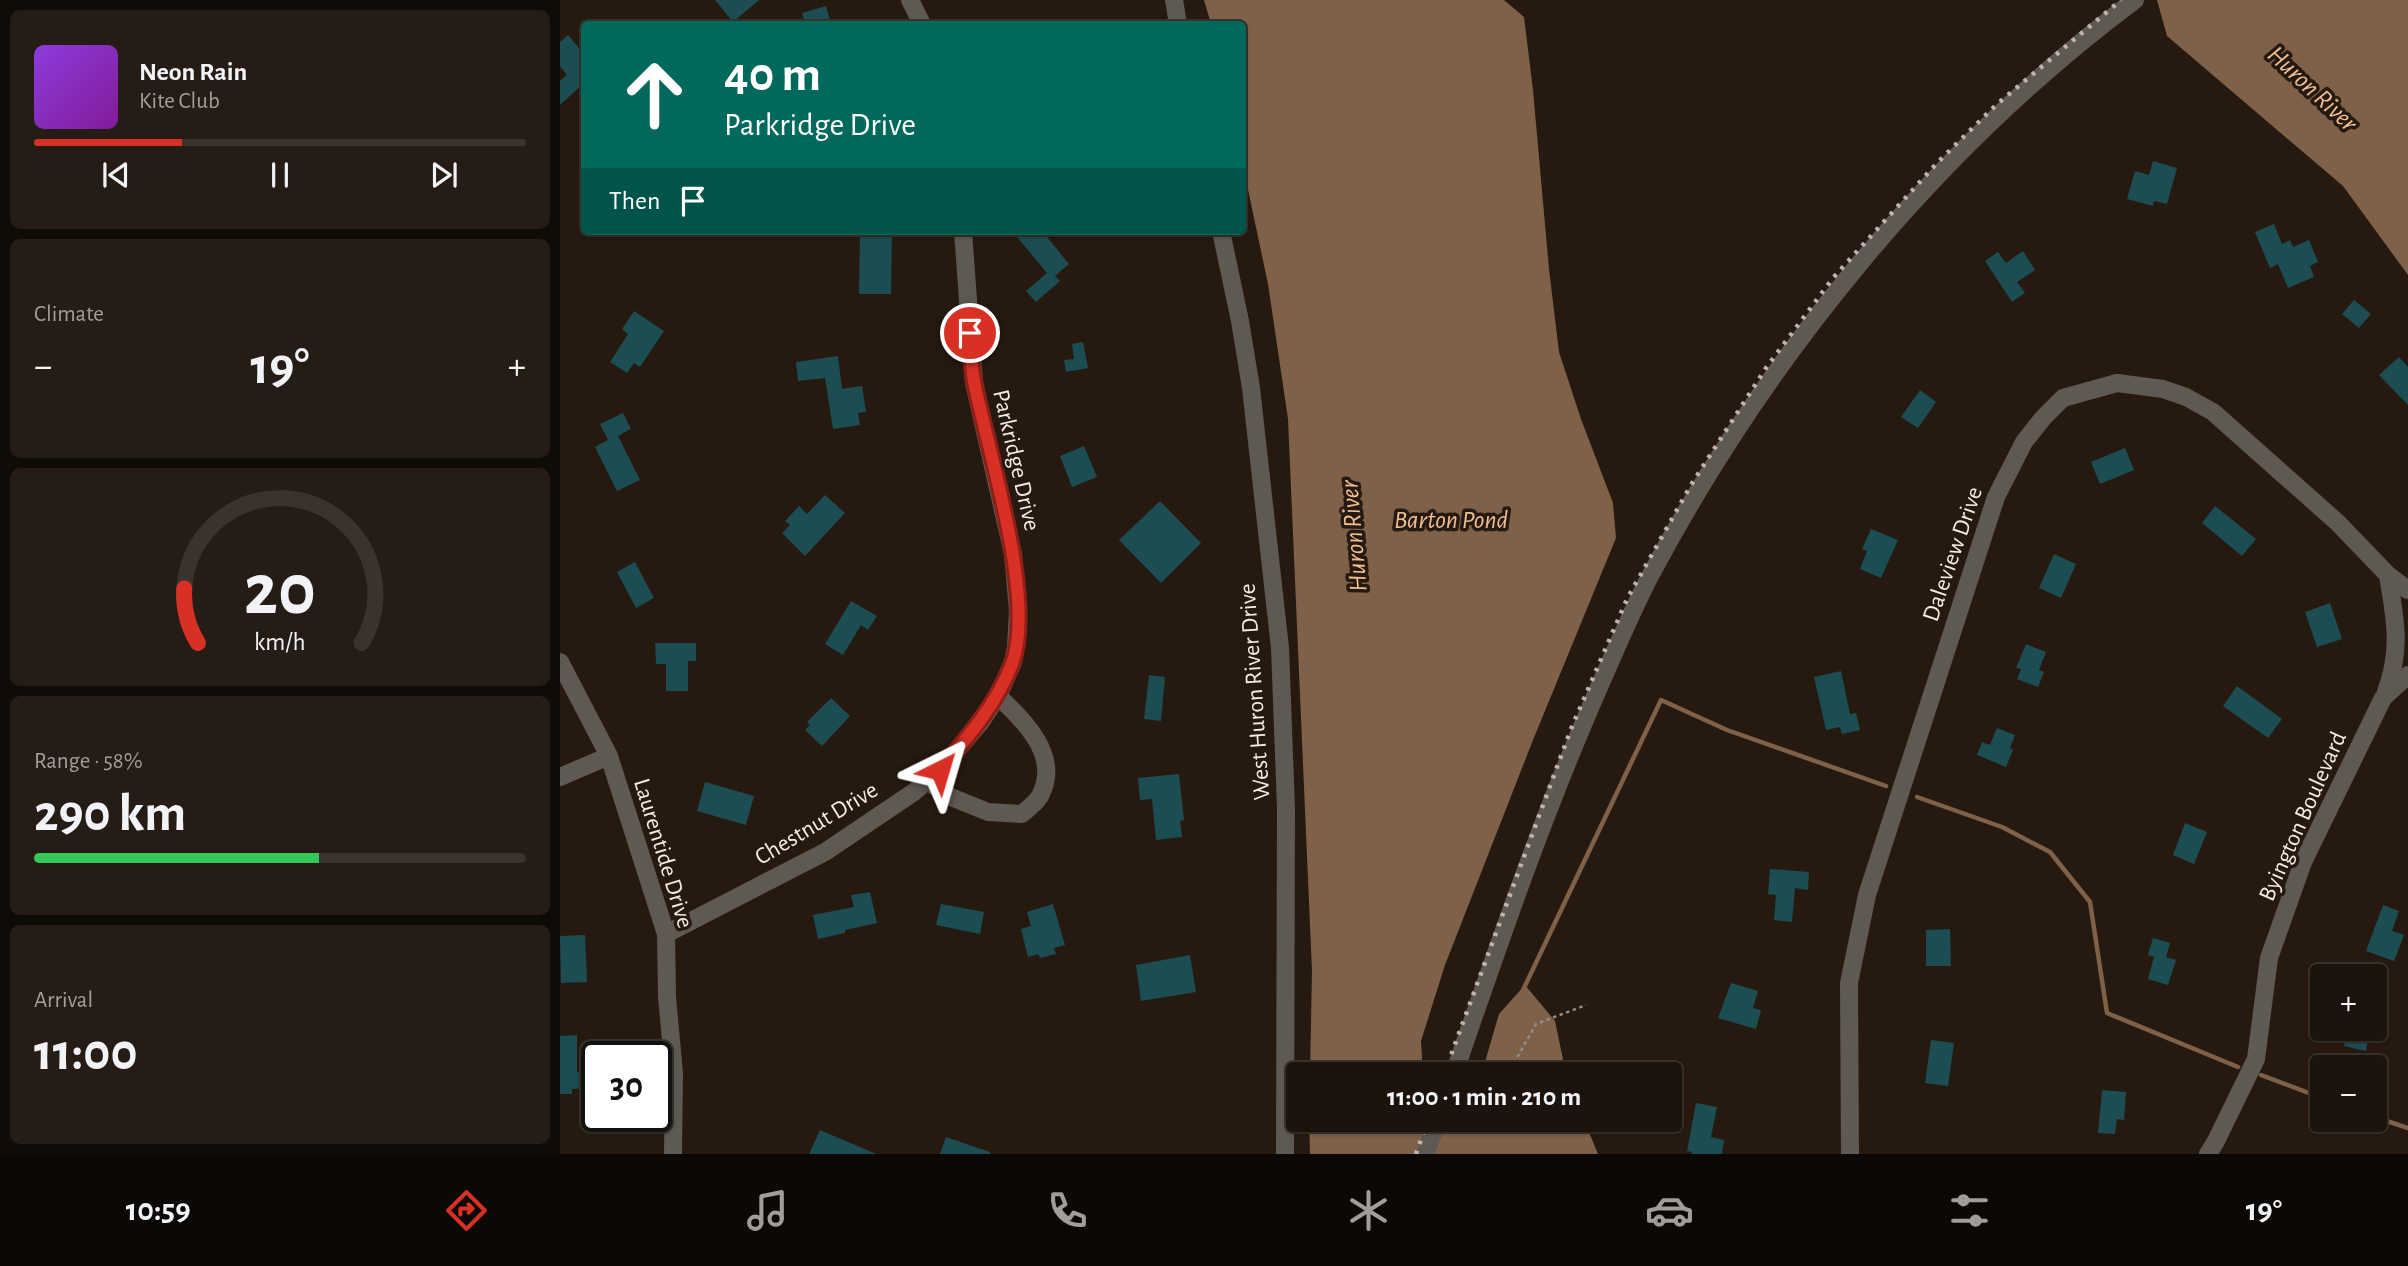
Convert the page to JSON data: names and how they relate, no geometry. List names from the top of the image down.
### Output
{
  "streets": {
    "street": [
      "Parkridge Drive",
      "Daleview Drive",
      "West Huron River Drive",
      "Byington Boulevard",
      "Chestnut Drive",
      "Laurentide Drive"
    ]
  },
  "crossings": [
    ["Parkridge Drive", "Chestnut Drive"],
    ["Daleview Drive", "Byington Boulevard"],
    ["Chestnut Drive", "Laurentide Drive"]
  ],
  "water": ["Huron River", "Barton Pond"],
  "page": {
    "turn": ["40 m", "Parkridge Drive"],
    "song": ["Neon Rain", "Kite Club"],
    "then": "Then",
    "tile": [
      "Climate",
      ["Range · 58%", "290 km"],
      ["Arrival", "11:00"]
    ],
    "heat": ["−", "19°", "+"],
    "map_buttons": ["+", "−"],
    "limit": "30",
    "trip": "11:00 · 1 min · 210 m",
    "tabs": ["10:59", "19°"],
    "gauge": ["20", "km/h"]
  }
}
